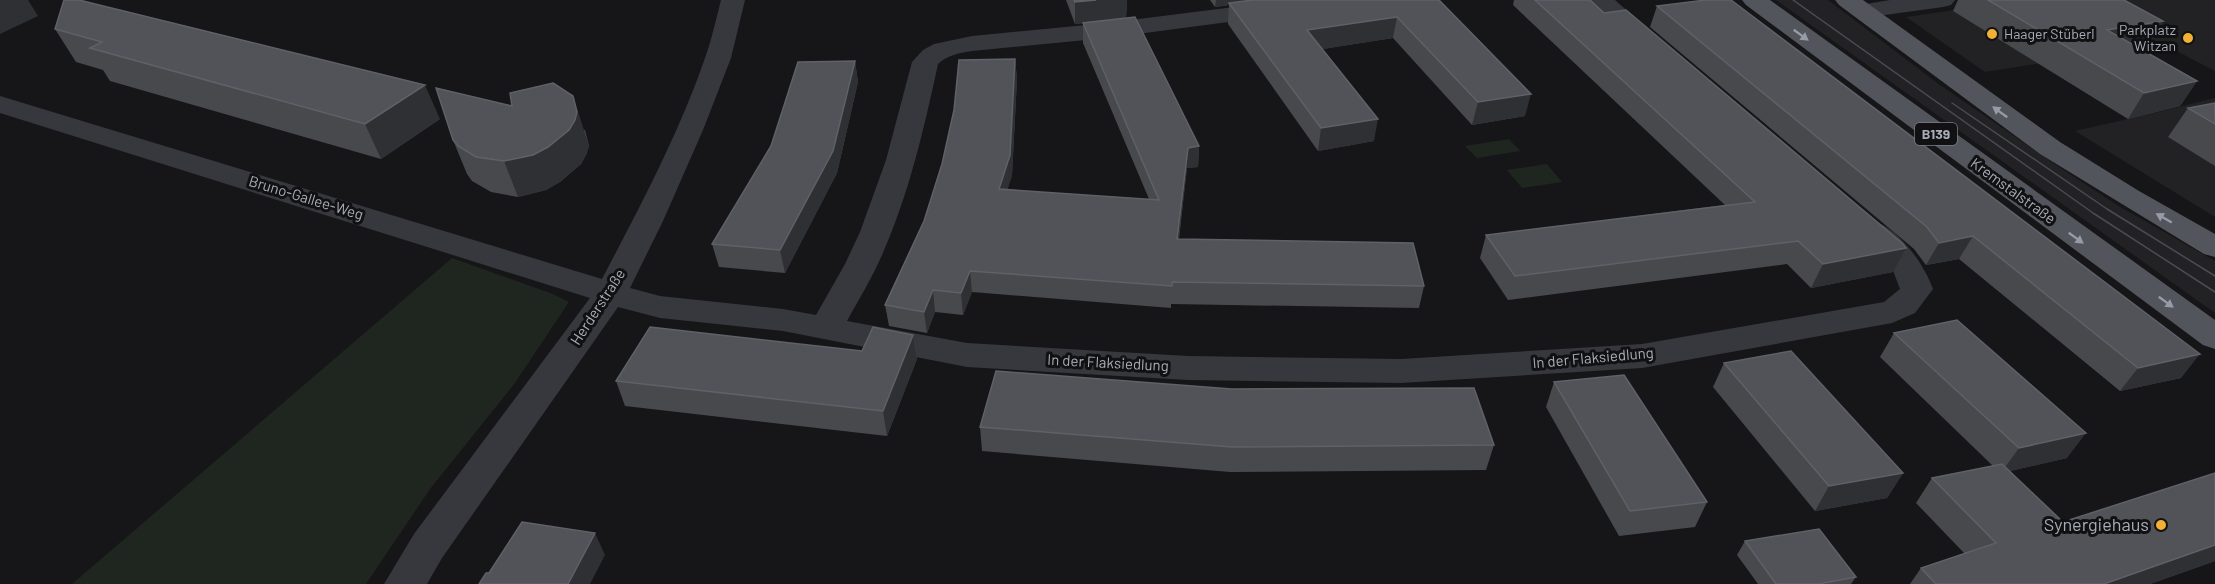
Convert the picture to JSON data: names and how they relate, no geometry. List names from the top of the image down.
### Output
{
  "streets": {
    "main road": ["B139", "Kremstalstraße"],
    "street": ["Bruno-Gallee-Weg", "Herderstraße", "In der Flaksiedlung"]
  },
  "crossings": [
    ["Bruno-Gallee-Weg", "Herderstraße"],
    ["Bruno-Gallee-Weg", "In der Flaksiedlung"],
    ["Herderstraße", "In der Flaksiedlung"]
  ],
  "places": ["Haager Stüberl", "Parkplatz Witzan", "Synergiehaus"]
}
